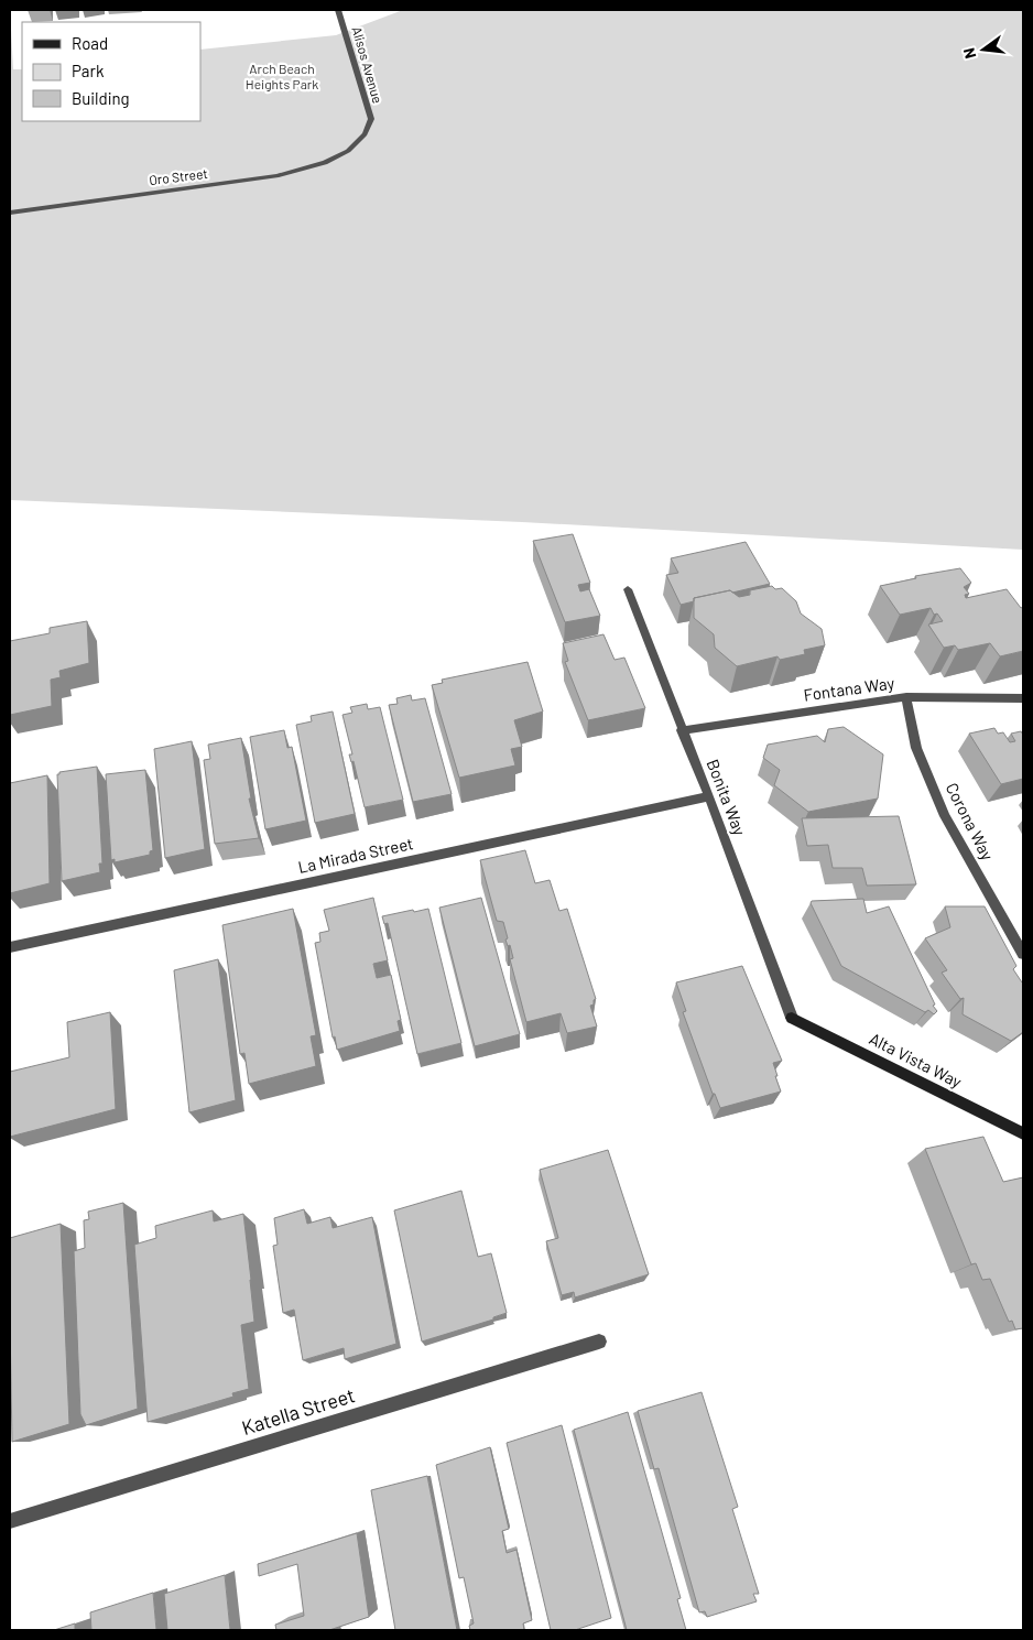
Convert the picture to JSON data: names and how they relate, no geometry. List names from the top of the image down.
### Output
{
  "streets": {
    "street": [
      "Alisos Avenue",
      "Oro Street",
      "Fontana Way",
      "Bonita Way",
      "Corona Way",
      "La Mirada Street",
      "Alta Vista Way",
      "Katella Street"
    ]
  },
  "crossings": [
    ["Alisos Avenue", "Oro Street"],
    ["Fontana Way", "Bonita Way"],
    ["Fontana Way", "Corona Way"],
    ["Bonita Way", "La Mirada Street"],
    ["Bonita Way", "Alta Vista Way"]
  ],
  "parks": ["Arch Beach Heights Park"],
  "legend": ["Road", "Park", "Building"],
  "north": "left"
}
